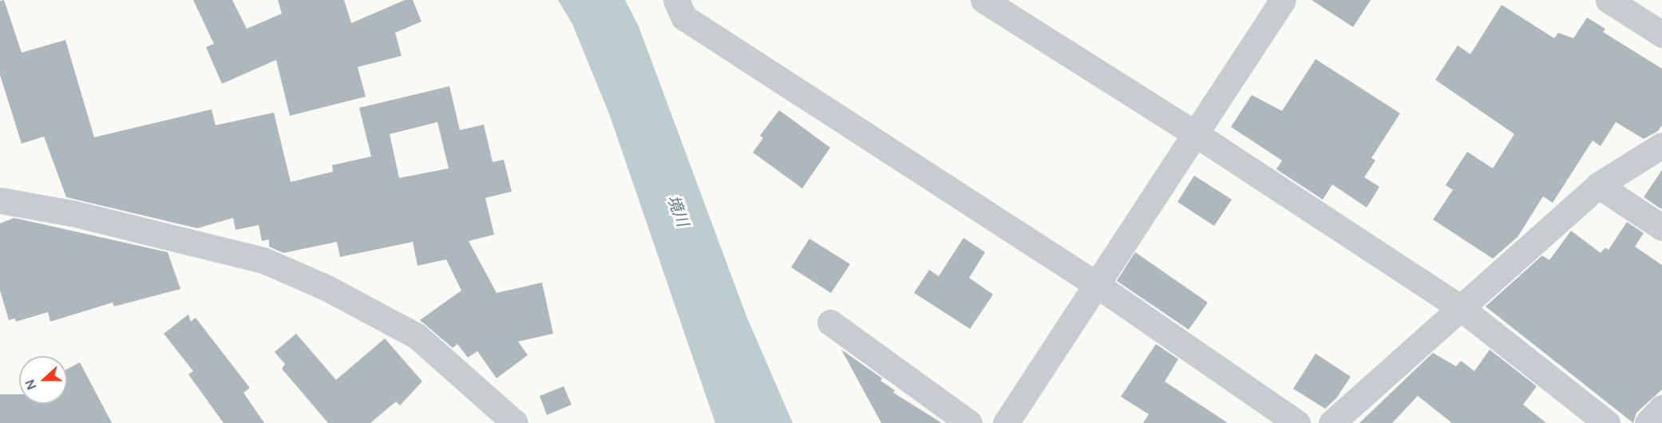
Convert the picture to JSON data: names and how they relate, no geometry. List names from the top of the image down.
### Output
{
  "water": ["境川"],
  "north": "left"
}
